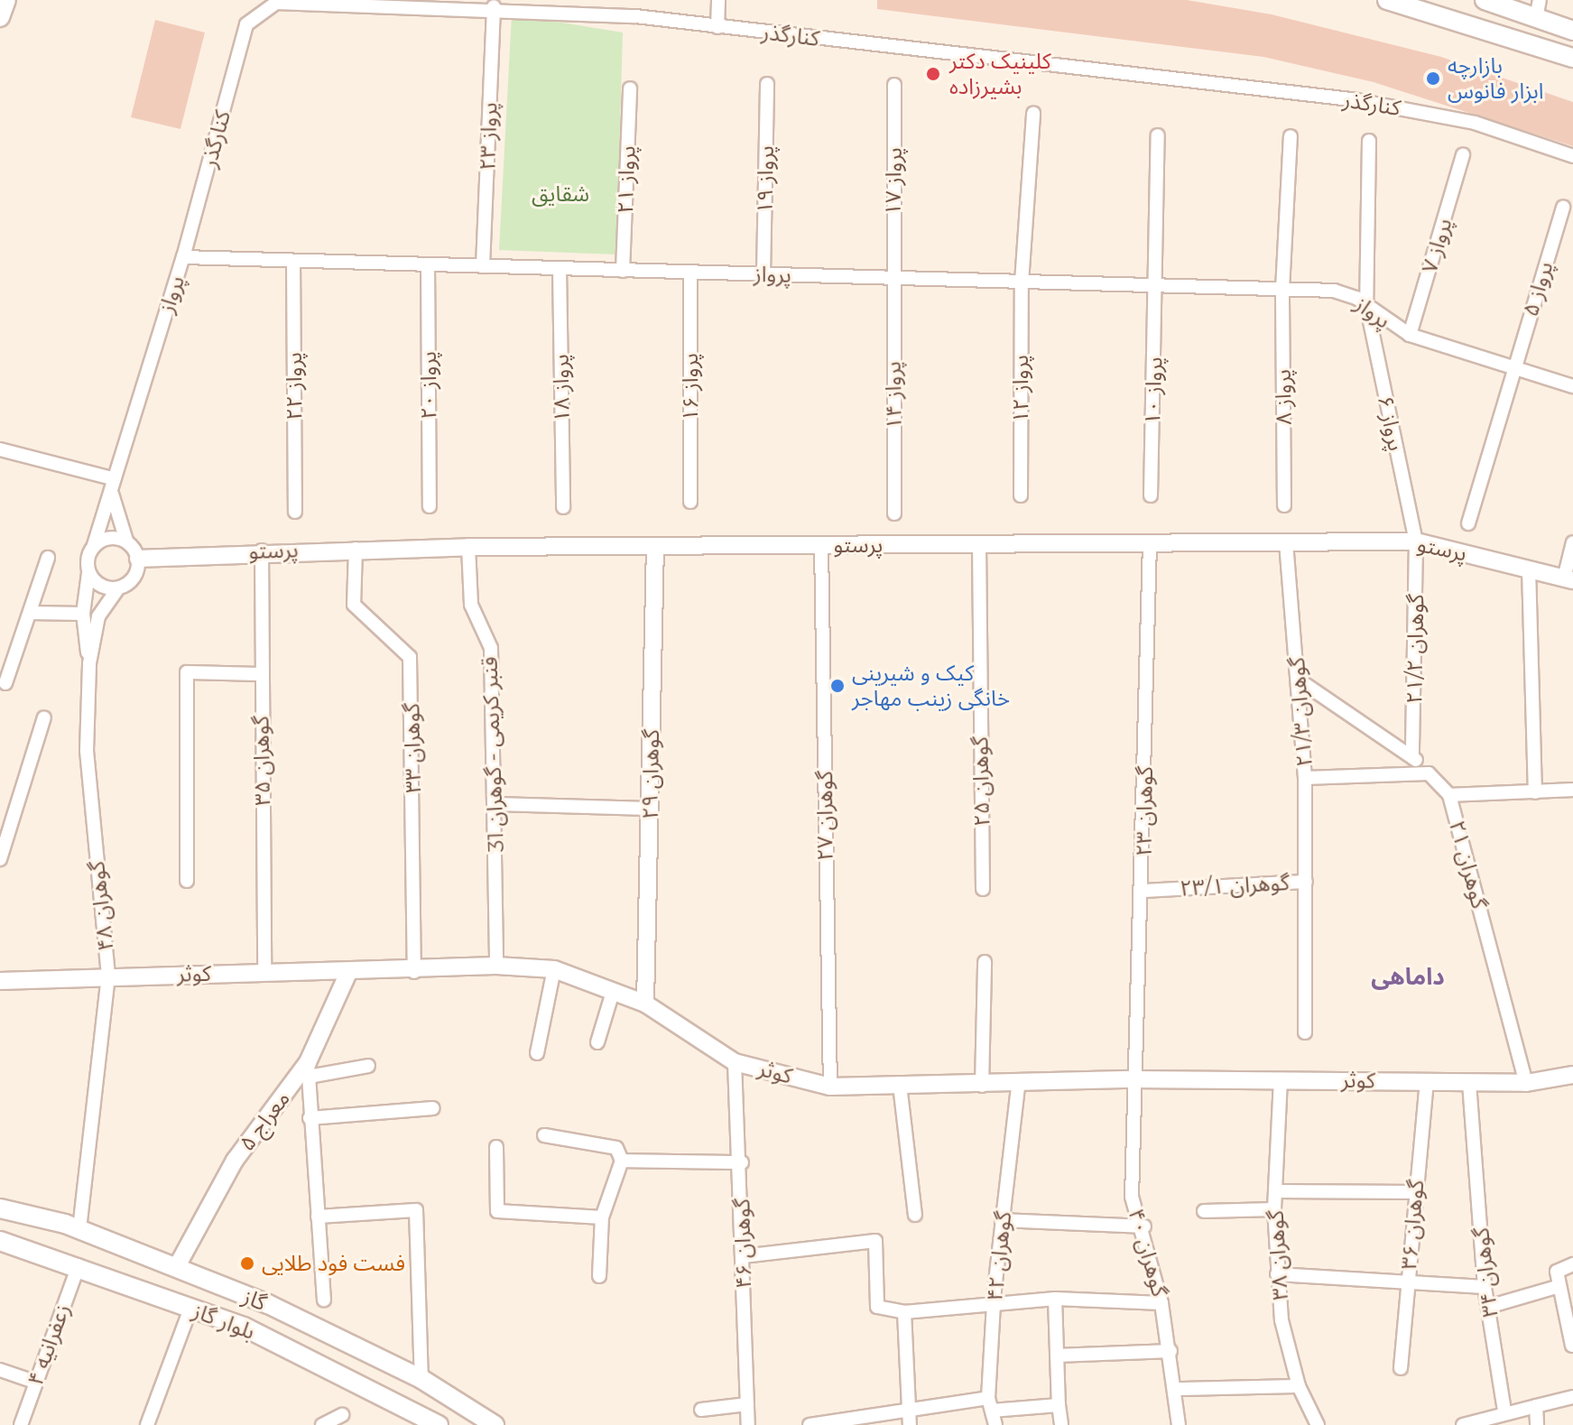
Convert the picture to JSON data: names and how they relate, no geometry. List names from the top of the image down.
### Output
{
  "streets": {
    "main road": ["گاز", "بلوار گاز"],
    "street": [
      "کنارگذر",
      "پرواز ۲۳",
      "پرواز ۲۱",
      "پرواز ۱۹",
      "پرواز ۱۷",
      "پرواز ۷",
      "پرواز",
      "پرواز ۵",
      "پرواز ۲۰",
      "پرواز ۲۲",
      "پرواز ۱۶",
      "پرواز ۱۸",
      "پرواز ۱۲",
      "پرواز ۱۰",
      "پرواز ۱۴",
      "پرواز ۸",
      "پرواز ۶",
      "پرستو",
      "گوهران ۲۱/۲",
      "گوهران ۲۱/۳",
      "گوهران ۳۳",
      "قنبر کریمی - گوهران 31",
      "گوهران ۳۵",
      "گوهران ۲۹",
      "گوهران ۲۵",
      "گوهران ۲۳",
      "گوهران ۲۷",
      "گوهران ۲۱",
      "گوهران ۲۳/۱",
      "گوهران ۴۸",
      "کوثر",
      "معراج ۵",
      "گوهران ۳۶",
      "گوهران ۴۶",
      "گوهران ۴۰",
      "گوهران ۳۸",
      "گوهران ۴۲",
      "گوهران ۳۴",
      "زعفرانیه ۴"
    ]
  },
  "crossings": [
    ["کنارگذر", "پرواز ۲۳"],
    ["کنارگذر", "پرواز"],
    ["پرواز ۲۳", "پرواز"],
    ["پرواز ۲۱", "پرواز"],
    ["پرواز ۱۹", "پرواز"],
    ["پرواز ۱۷", "پرواز"],
    ["پرواز ۱۷", "پرواز ۱۴"],
    ["پرواز ۷", "پرواز"],
    ["پرواز", "پرواز ۵"],
    ["پرواز", "پرواز ۲۰"],
    ["پرواز", "پرواز ۲۲"],
    ["پرواز", "پرواز ۱۶"],
    ["پرواز", "پرواز ۱۸"],
    ["پرواز", "پرواز ۱۲"],
    ["پرواز", "پرواز ۱۰"],
    ["پرواز", "پرواز ۱۴"],
    ["پرواز", "پرواز ۸"],
    ["پرواز", "پرواز ۶"],
    ["پرواز", "پرستو"],
    ["پرواز", "گوهران ۴۸"],
    ["پرواز ۶", "پرستو"],
    ["پرواز ۶", "گوهران ۲۱/۲"],
    ["پرستو", "گوهران ۲۱/۲"],
    ["پرستو", "گوهران ۲۱/۳"],
    ["پرستو", "گوهران ۳۳"],
    ["پرستو", "قنبر کریمی - گوهران 31"],
    ["پرستو", "گوهران ۳۵"],
    ["پرستو", "گوهران ۲۹"],
    ["پرستو", "گوهران ۲۵"],
    ["پرستو", "گوهران ۲۳"],
    ["پرستو", "گوهران ۲۷"],
    ["پرستو", "گوهران ۴۸"],
    ["گوهران ۲۱/۲", "گوهران ۲۱"],
    ["گوهران ۲۱/۳", "گوهران ۲۱"],
    ["گوهران ۲۱/۳", "گوهران ۲۳/۱"],
    ["گوهران ۳۳", "کوثر"],
    ["قنبر کریمی - گوهران 31", "کوثر"],
    ["گوهران ۳۵", "کوثر"],
    ["گوهران ۲۹", "کوثر"],
    ["گوهران ۲۳", "گوهران ۲۳/۱"],
    ["گوهران ۲۳", "کوثر"],
    ["گوهران ۲۳", "گوهران ۴۰"],
    ["گوهران ۲۷", "کوثر"],
    ["گوهران ۲۱", "کوثر"],
    ["گوهران ۴۸", "کوثر"],
    ["گوهران ۴۸", "گاز"],
    ["کوثر", "معراج ۵"],
    ["کوثر", "گوهران ۳۶"],
    ["کوثر", "گوهران ۴۶"],
    ["کوثر", "گوهران ۴۰"],
    ["کوثر", "گوهران ۳۸"],
    ["کوثر", "گوهران ۴۲"],
    ["کوثر", "گوهران ۳۴"],
    ["معراج ۵", "گاز"],
    ["بلوار گاز", "زعفرانیه ۴"]
  ],
  "districts": ["داماهی"],
  "parks": ["شقایق"],
  "places": [
    "کلینیک دکتر بشیرزاده",
    "بازارچه ابزار فانوس",
    "کیک و شیرینی خانگی زینب مهاجر",
    "فست فود طلایی"
  ]
}
